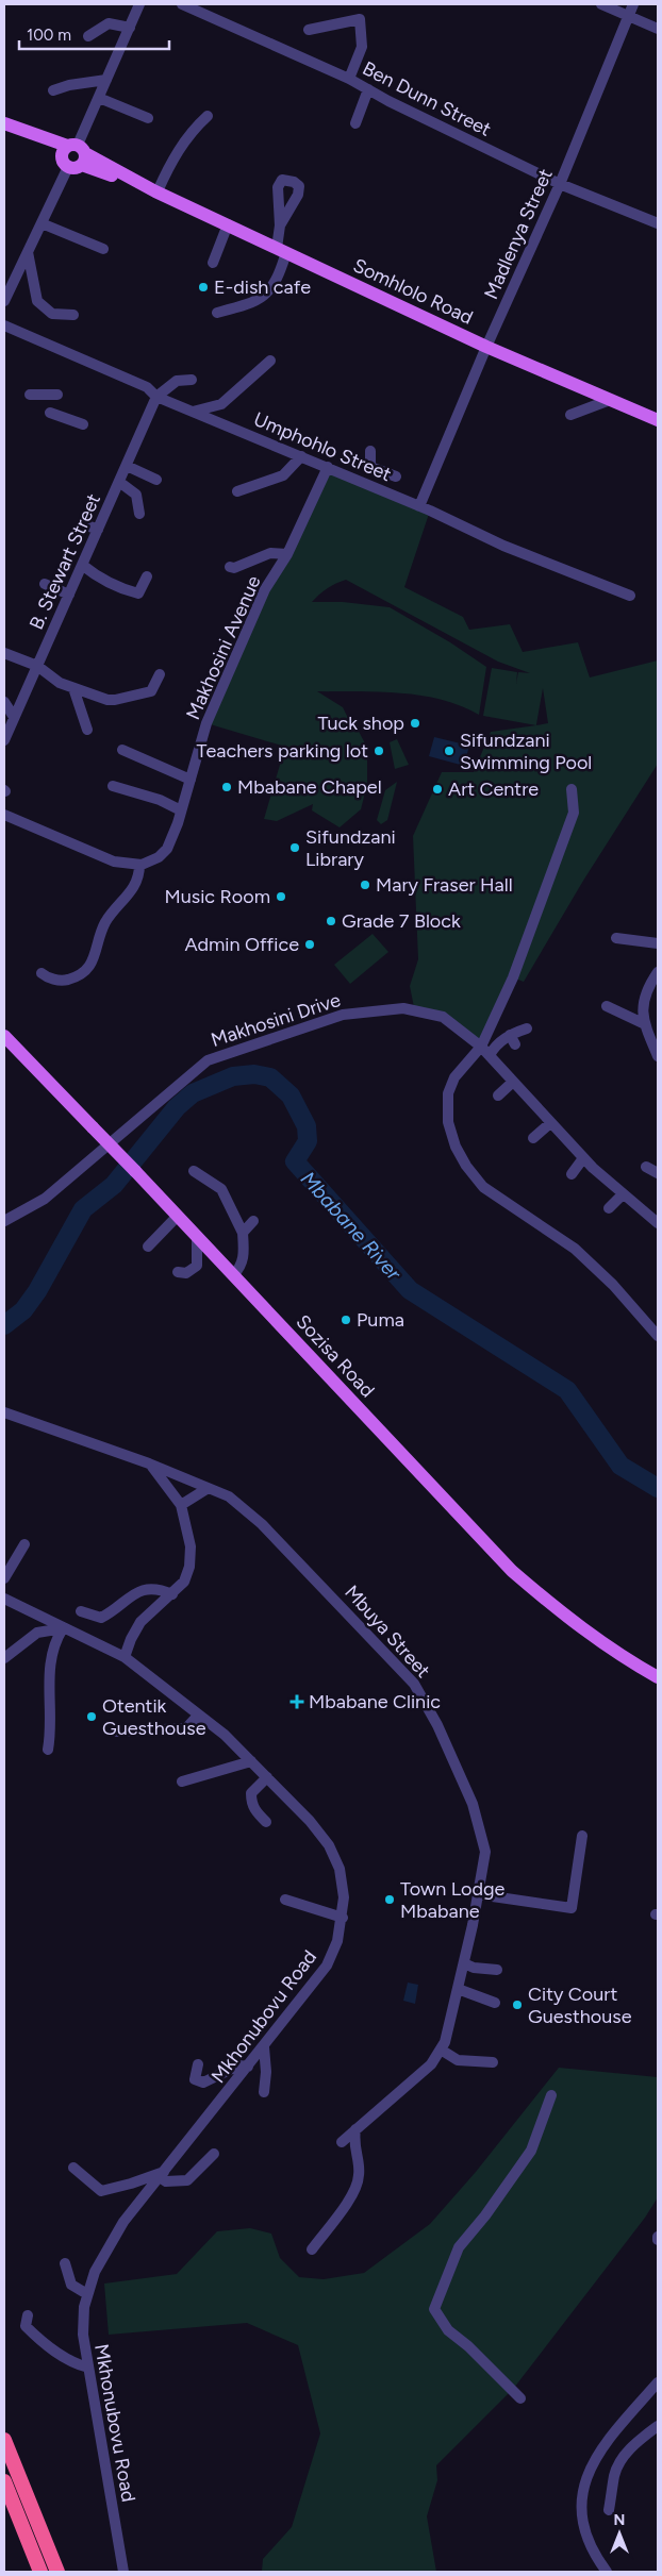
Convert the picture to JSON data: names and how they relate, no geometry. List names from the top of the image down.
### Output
{
  "streets": {
    "main road": ["Somhlolo Road", "Sozisa Road"],
    "street": [
      "Ben Dunn Street",
      "Madlenya Street",
      "Umphohlo Street",
      "B. Stewart Street",
      "Makhosini Avenue",
      "Makhosini Drive",
      "Mbuya Street",
      "Mkhonubovu Road"
    ]
  },
  "crossings": [
    ["Ben Dunn Street", "Madlenya Street"],
    ["Madlenya Street", "Somhlolo Road"],
    ["Madlenya Street", "Umphohlo Street"],
    ["Umphohlo Street", "B. Stewart Street"],
    ["Umphohlo Street", "Makhosini Avenue"]
  ],
  "water": ["Mbabane River"],
  "places": {
    "other": [
      "E-dish cafe",
      "Tuck shop",
      "Teachers parking lot",
      "Sifundzani Swimming Pool",
      "Mbabane Chapel",
      "Art Centre",
      "Sifundzani Library",
      "Mary Fraser Hall",
      "Music Room",
      "Grade 7 Block",
      "Admin Office",
      "Puma",
      "Otentik Guesthouse",
      "Town Lodge Mbabane",
      "City Court Guesthouse"
    ],
    "health": ["Mbabane Clinic"]
  },
  "scale_bar": "100 m",
  "north": "top"
}
